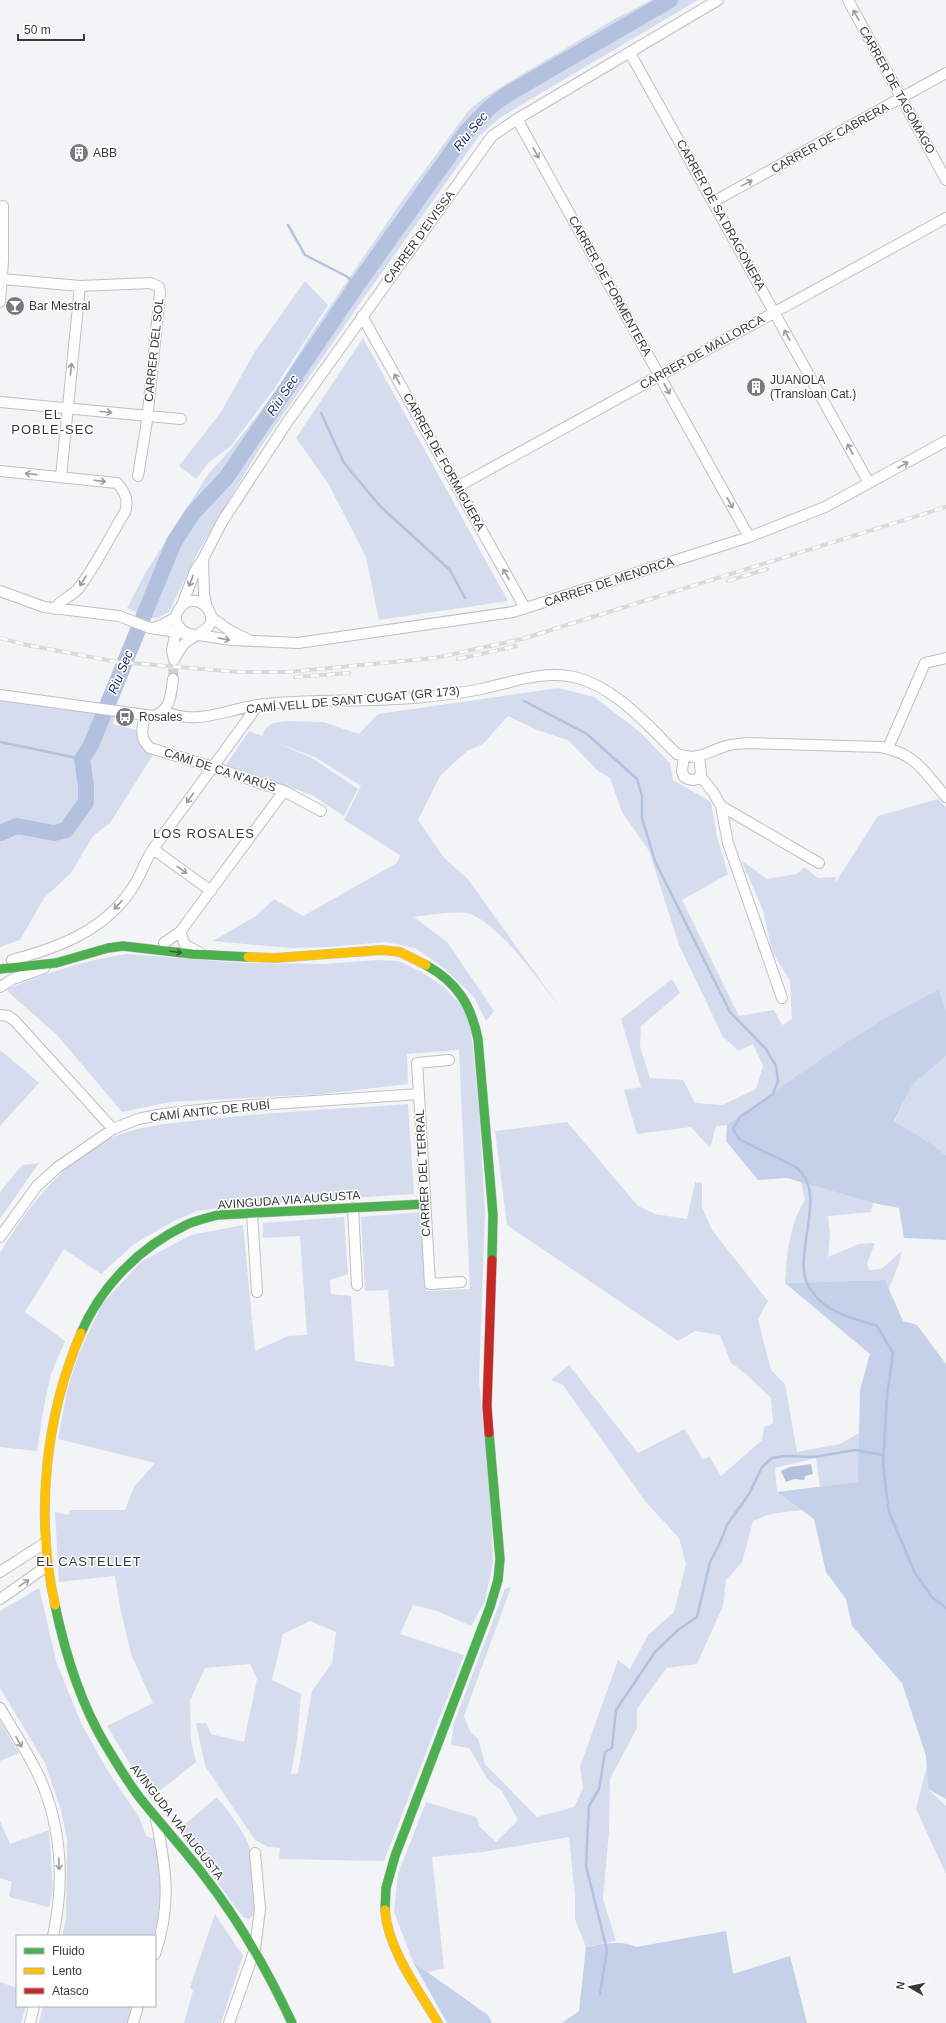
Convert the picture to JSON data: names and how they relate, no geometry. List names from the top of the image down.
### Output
{
  "streets": {
    "main road": ["AVINGUDA VIA AUGUSTA"],
    "street": [
      "CARRER DE TAGOMAGO",
      "CARRER DE CABRERA",
      "CARRER DE SA DRAGONERA",
      "CARRER D'EIVISSA",
      "CARRER DE FORMENTERA",
      "CARRER DEL SOL",
      "CARRER DE MALLORCA",
      "CARRER DE FORMIGUERA",
      "CARRER DE MENORCA",
      "CAMÍ VELL DE SANT CUGAT (GR 173)",
      "CAMÍ DE CA N'ARÚS",
      "CAMÍ ANTIC DE RUBÍ",
      "CARRER DEL TERRAL"
    ]
  },
  "crossings": [
    ["CARRER DE TAGOMAGO", "CARRER DE CABRERA"],
    ["CARRER DE CABRERA", "CARRER DE SA DRAGONERA"],
    ["CARRER DE SA DRAGONERA", "CARRER D'EIVISSA"],
    ["CARRER DE SA DRAGONERA", "CARRER DE MALLORCA"],
    ["CARRER DE SA DRAGONERA", "CARRER DE MENORCA"],
    ["CARRER D'EIVISSA", "CARRER DE FORMENTERA"],
    ["CARRER D'EIVISSA", "CARRER DE FORMIGUERA"],
    ["CARRER D'EIVISSA", "CARRER DE MENORCA"],
    ["CARRER DE FORMENTERA", "CARRER DE MALLORCA"],
    ["CARRER DE FORMENTERA", "CARRER DE MENORCA"],
    ["CARRER DE MALLORCA", "CARRER DE FORMIGUERA"],
    ["CARRER DE FORMIGUERA", "CARRER DE MENORCA"],
    ["CAMÍ ANTIC DE RUBÍ", "CARRER DEL TERRAL"],
    ["CARRER DEL TERRAL", "AVINGUDA VIA AUGUSTA"]
  ],
  "one_way": [
    "CARRER DE TAGOMAGO",
    "CARRER DE CABRERA",
    "CARRER DE SA DRAGONERA",
    "CARRER DE FORMENTERA",
    "CARRER DE FORMIGUERA"
  ],
  "districts": ["EL POBLE-SEC", "LOS ROSALES", "EL CASTELLET"],
  "water": ["Riu Sec"],
  "places": {
    "building": ["ABB", "JUANOLA (Transloan Cat.)"],
    "bar": ["Bar Mestral"],
    "bus stop": ["Rosales"]
  },
  "legend": ["Fluido", "Lento", "Atasco"],
  "scale_bar": "50 m",
  "north": "left"
}
